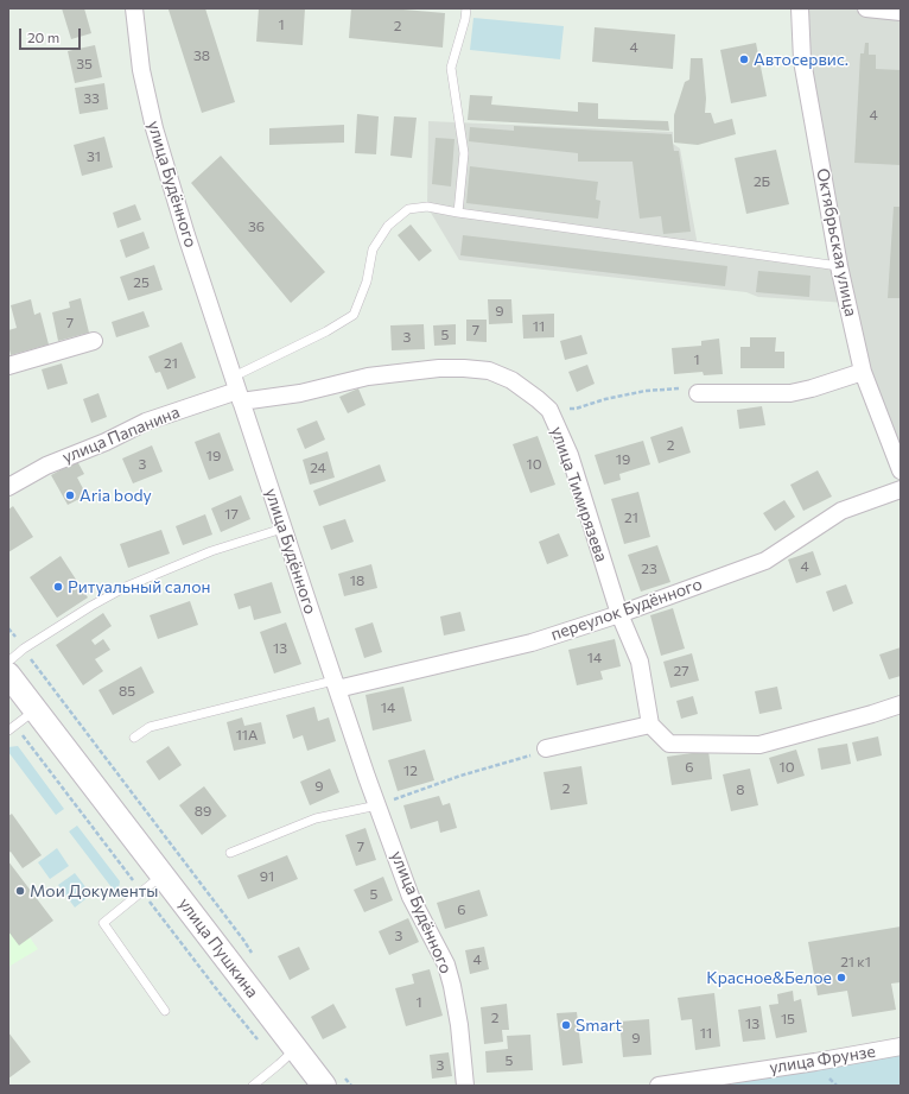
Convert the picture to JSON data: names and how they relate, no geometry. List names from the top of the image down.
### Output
{
  "streets": {
    "street": [
      "улица Будённого",
      "Октябрьская улица",
      "улица Папанина",
      "улица Тимирязева",
      "переулок Будённого",
      "улица Пушкина",
      "улица Фрунзе"
    ]
  },
  "crossings": [
    ["улица Будённого", "улица Папанина"],
    ["улица Будённого", "улица Тимирязева"],
    ["улица Будённого", "переулок Будённого"],
    ["улица Папанина", "улица Тимирязева"],
    ["улица Тимирязева", "переулок Будённого"]
  ],
  "places": [
    "Автосервис.",
    "Aria body",
    "Ритуальный салон",
    "Мои Документы",
    "Красное&Белое",
    "Smart"
  ],
  "house_numbers": [
    "1",
    "2",
    "4",
    "38",
    "35",
    "33",
    "4",
    "31",
    "2Б",
    "36",
    "25",
    "9",
    "7",
    "11",
    "7",
    "5",
    "3",
    "1",
    "21",
    "2",
    "19",
    "19",
    "3",
    "10",
    "24",
    "17",
    "21",
    "4",
    "23",
    "18",
    "13",
    "14",
    "27",
    "85",
    "14",
    "11А",
    "6",
    "10",
    "12",
    "9",
    "2",
    "8",
    "89",
    "7",
    "91",
    "5",
    "6",
    "3",
    "4",
    "21 к1",
    "1",
    "2",
    "15",
    "13",
    "11",
    "9",
    "5",
    "3"
  ],
  "scale_bar": "20 m"
}
